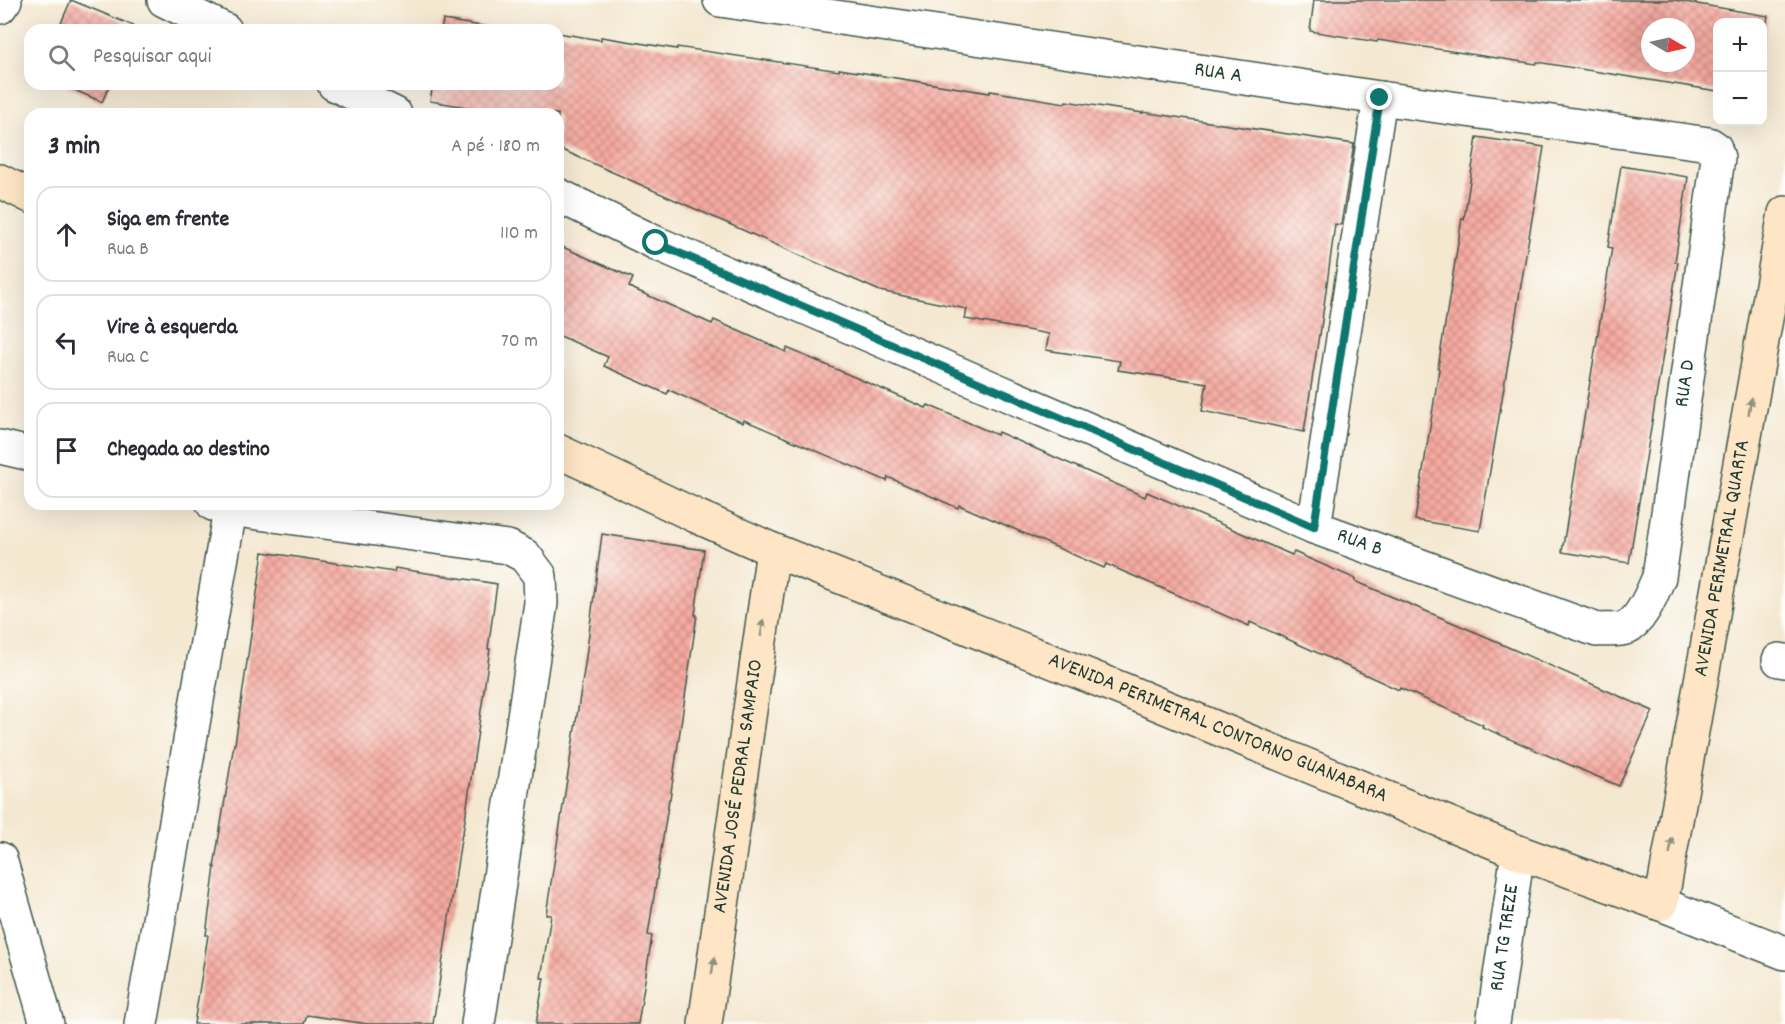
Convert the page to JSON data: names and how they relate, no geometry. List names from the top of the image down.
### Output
{
  "streets": {
    "main road": ["AVENIDA PERIMETRAL QUARTA", "AVENIDA PERIMETRAL CONTORNO GUANABARA", "AVENIDA JOSÉ PEDRAL SAMPAIO"],
    "street": [
      "RUA A",
      "RUA D",
      "RUA B",
      "RUA TG TREZE"
    ]
  },
  "crossings": [
    ["RUA A", "RUA D"],
    ["RUA D", "RUA B"],
    ["AVENIDA PERIMETRAL QUARTA", "AVENIDA PERIMETRAL CONTORNO GUANABARA"],
    ["AVENIDA PERIMETRAL CONTORNO GUANABARA", "AVENIDA JOSÉ PEDRAL SAMPAIO"],
    ["AVENIDA PERIMETRAL CONTORNO GUANABARA", "RUA TG TREZE"]
  ],
  "one_way": ["AVENIDA PERIMETRAL QUARTA", "AVENIDA JOSÉ PEDRAL SAMPAIO"],
  "north": "right",
  "page": {
    "map_buttons": ["+", "−"],
    "search": "Pesquisar aqui",
    "heading": ["3 min", "A pé · 180 m"],
    "list": [
      ["Siga em frente", "Rua B", "110 m"],
      ["Vire à esquerda", "Rua C", "70 m"],
      "Chegada ao destino"
    ]
  }
}
